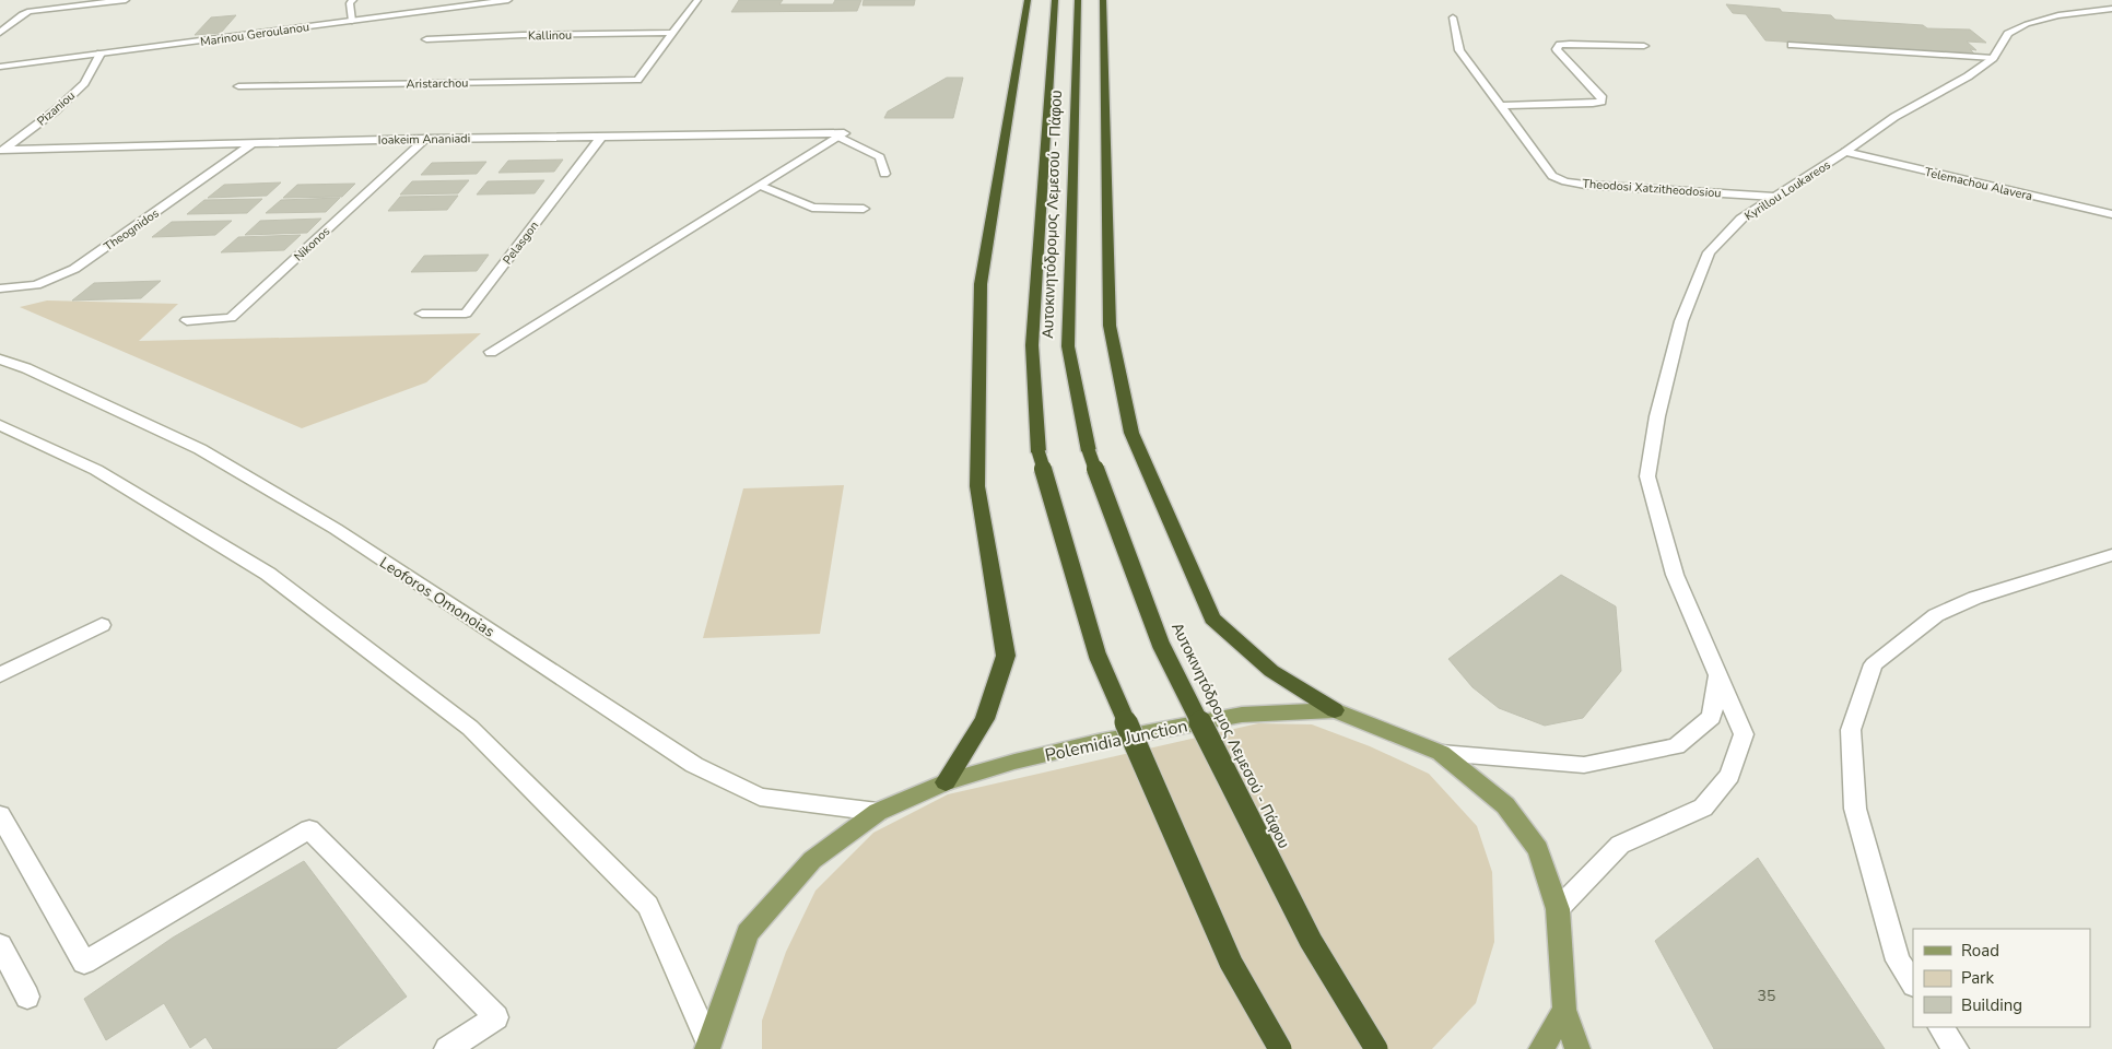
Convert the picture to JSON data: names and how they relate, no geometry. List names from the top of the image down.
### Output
{
  "streets": {
    "highway": ["Αυτοκινητόδρομος Λεμεσού - Πάφου"],
    "main road": ["Polemidia Junction"],
    "street": [
      "Marinou Geroulanou",
      "Kallinou",
      "Aristarchou",
      "Pizaniou",
      "Ioakeim Ananiadi",
      "Telemachou Alavera",
      "Theodosi Xatzitheodosiou",
      "Kyrillou Loukareos",
      "Theognidos",
      "Pelasgon",
      "Nikonos",
      "Leoforos Omonoias"
    ]
  },
  "crossings": [
    ["Marinou Geroulanou", "Pizaniou"],
    ["Kallinou", "Aristarchou"],
    ["Pizaniou", "Ioakeim Ananiadi"],
    ["Ioakeim Ananiadi", "Theognidos"],
    ["Ioakeim Ananiadi", "Pelasgon"],
    ["Ioakeim Ananiadi", "Nikonos"],
    ["Telemachou Alavera", "Kyrillou Loukareos"],
    ["Theodosi Xatzitheodosiou", "Kyrillou Loukareos"],
    ["Kyrillou Loukareos", "Polemidia Junction"],
    ["Leoforos Omonoias", "Polemidia Junction"]
  ],
  "house_numbers": ["35"],
  "legend": ["Road", "Park", "Building"]
}
